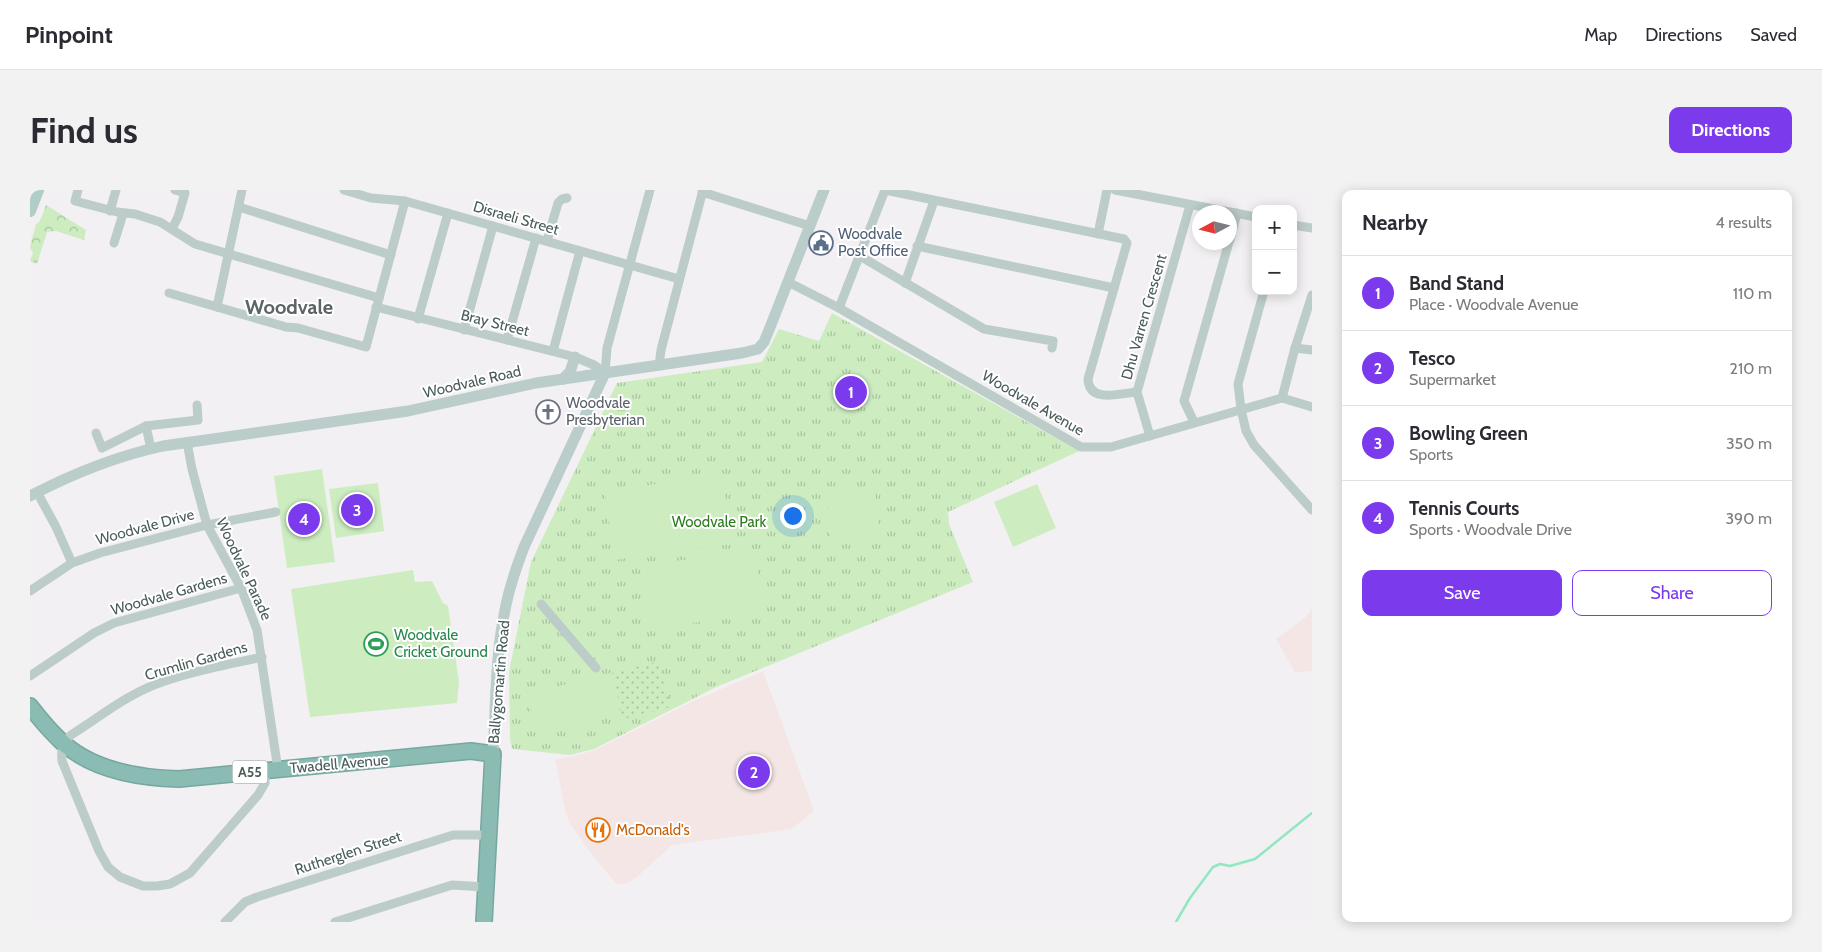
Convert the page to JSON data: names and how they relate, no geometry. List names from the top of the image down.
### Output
{
  "streets": {
    "highway": ["Ballygomartin Road", "Twadell Avenue", "A55"],
    "main road": ["Woodvale Road"],
    "street": [
      "Disraeli Street",
      "Dhu Varren Crescent",
      "Bray Street",
      "Woodvale Avenue",
      "Woodvale Drive",
      "Woodvale Parade",
      "Woodvale Gardens",
      "Crumlin Gardens",
      "Rutherglen Street"
    ]
  },
  "crossings": [
    ["Dhu Varren Crescent", "Woodvale Avenue"],
    ["Bray Street", "Woodvale Road"],
    ["Bray Street", "Ballygomartin Road"],
    ["Woodvale Road", "Woodvale Avenue"],
    ["Woodvale Road", "Woodvale Parade"],
    ["Woodvale Road", "Ballygomartin Road"],
    ["Woodvale Drive", "Woodvale Parade"],
    ["Woodvale Parade", "Woodvale Gardens"],
    ["Woodvale Parade", "Crumlin Gardens"],
    ["Woodvale Parade", "Twadell Avenue"],
    ["Crumlin Gardens", "Twadell Avenue"],
    ["Ballygomartin Road", "Twadell Avenue"],
    ["Ballygomartin Road", "Rutherglen Street"]
  ],
  "districts": ["Woodvale"],
  "parks": ["Woodvale Park"],
  "places": {
    "public building": ["Woodvale Post Office"],
    "church": ["Woodvale Presbyterian"],
    "sports": ["Woodvale Cricket Ground"],
    "restaurant": ["McDonald's"]
  },
  "north": "left",
  "page": {
    "header": "Pinpoint",
    "nav": ["Map", "Directions", "Saved"],
    "buttons": [
      "Directions",
      ["Save", "Share"]
    ],
    "title": "Find us",
    "heading": ["Nearby", "4 results"],
    "map_buttons": ["+", "−"],
    "list": [
      {
        "mark": "1",
        "name": "Band Stand",
        "note": "Place · Woodvale Avenue",
        "value": "110 m"
      },
      {
        "mark": "2",
        "name": "Tesco",
        "note": "Supermarket",
        "value": "210 m"
      },
      {
        "mark": "3",
        "name": "Bowling Green",
        "note": "Sports",
        "value": "350 m"
      },
      {
        "mark": "4",
        "name": "Tennis Courts",
        "note": "Sports · Woodvale Drive",
        "value": "390 m"
      }
    ],
    "pins": [
      "1",
      "3",
      "4",
      "2"
    ]
  }
}
